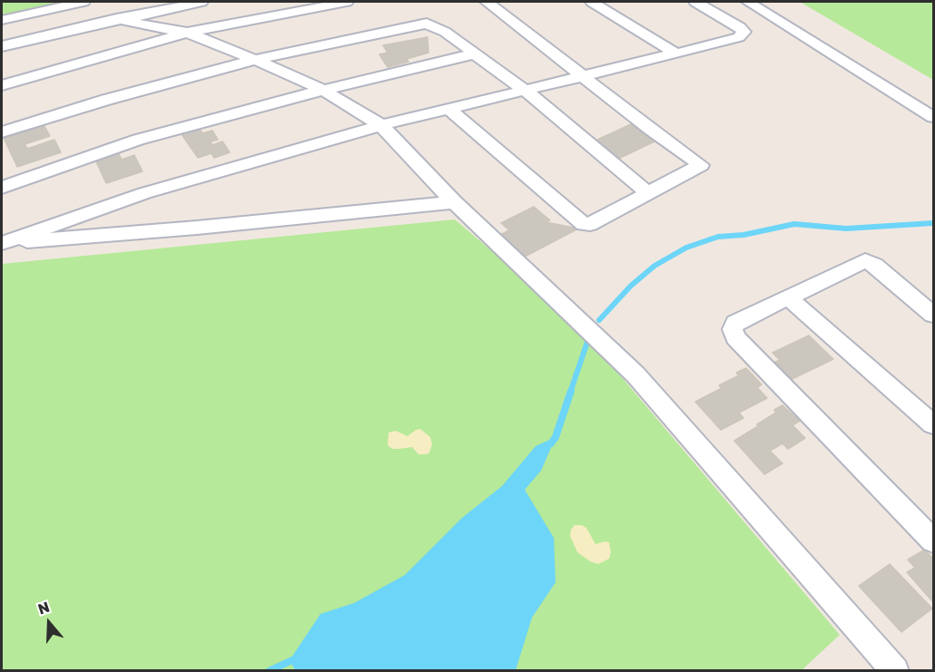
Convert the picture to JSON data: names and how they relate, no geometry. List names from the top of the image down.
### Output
{
  "north": "top"
}
